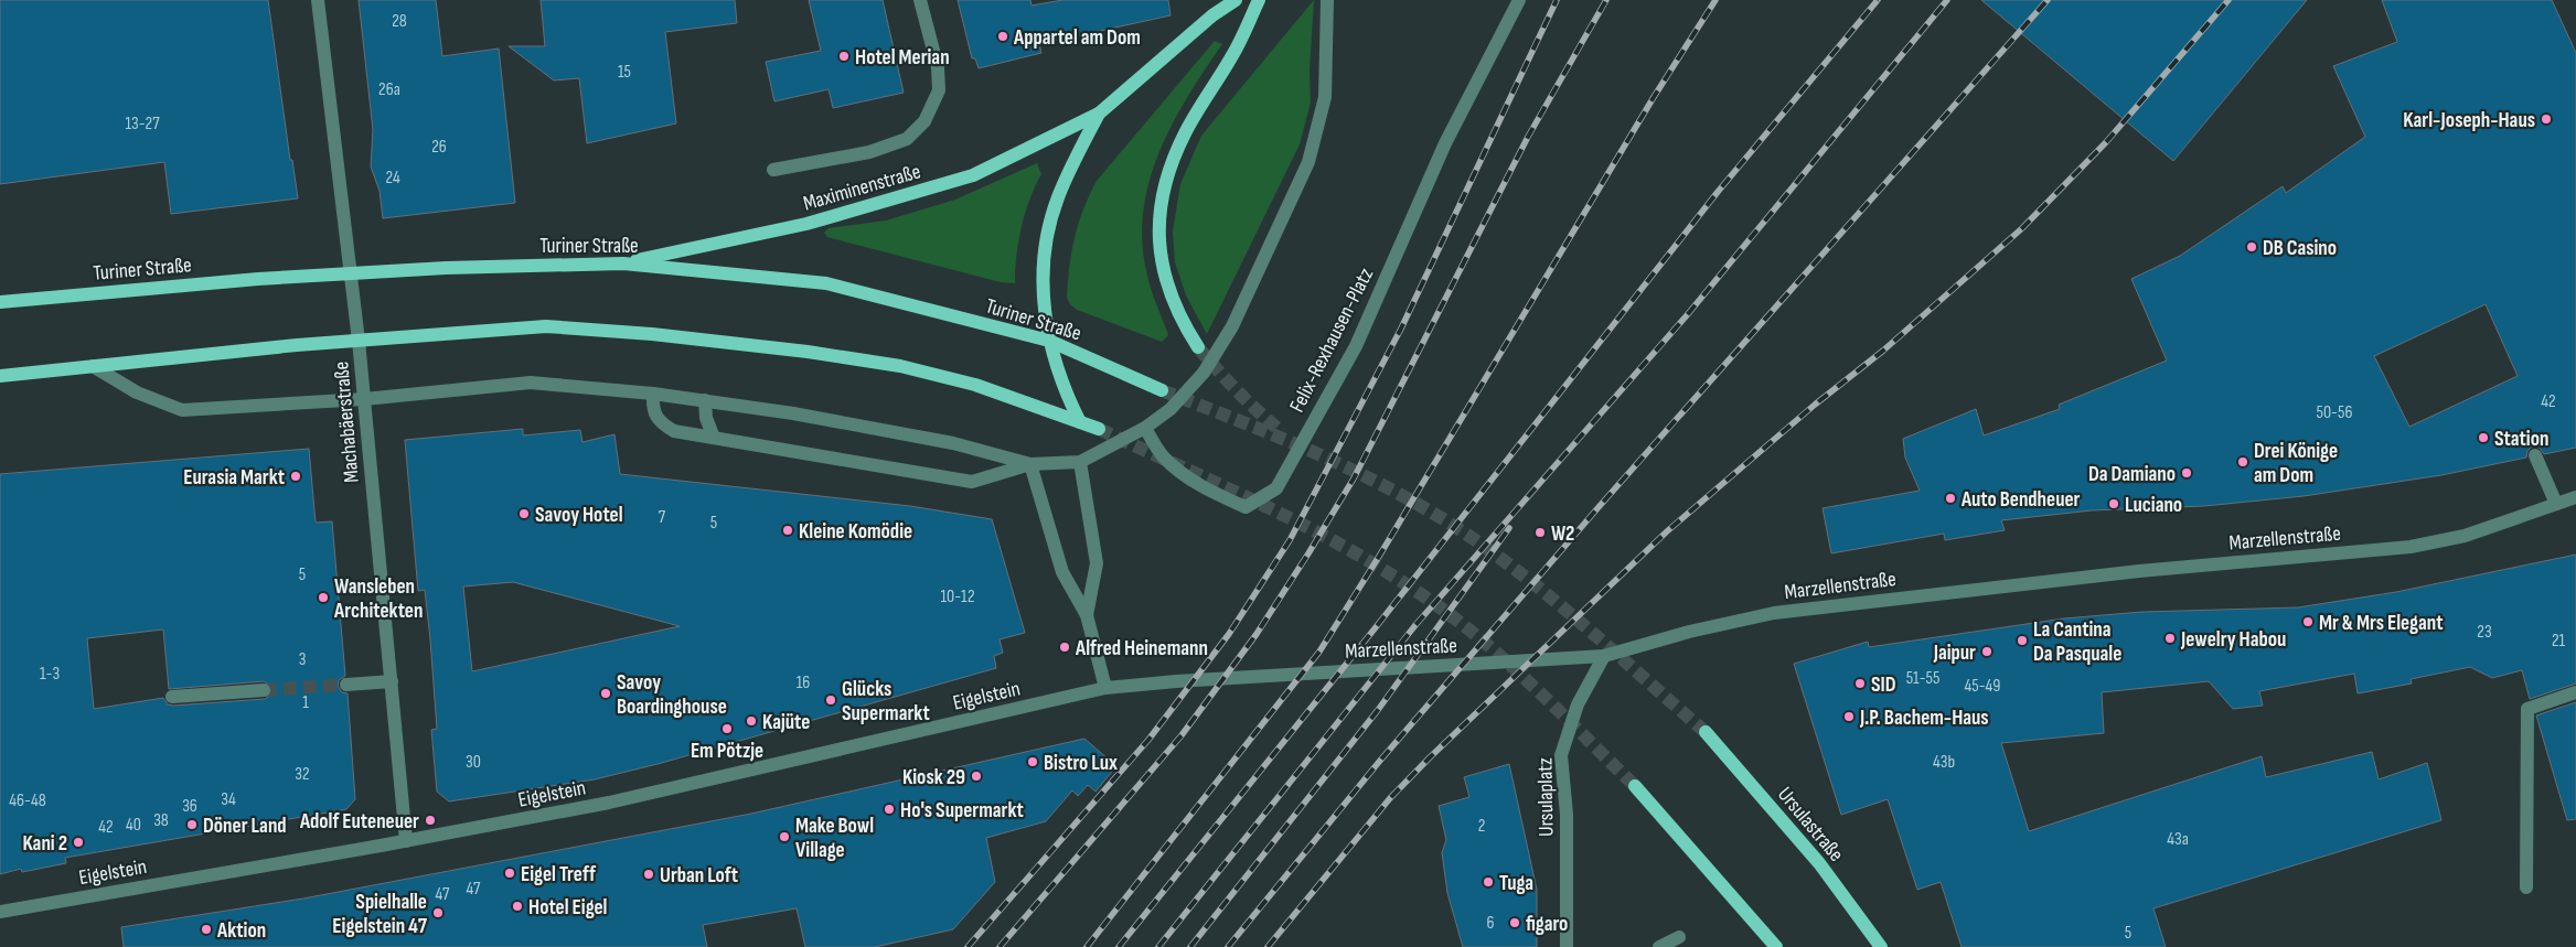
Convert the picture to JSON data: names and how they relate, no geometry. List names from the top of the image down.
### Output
{
  "streets": {
    "main road": ["Maximinenstraße", "Turiner Straße", "Ursulastraße"],
    "street": [
      "Felix-Rexhausen-Platz",
      "Machabäerstraße",
      "Marzellenstraße",
      "Eigelstein",
      "Ursulaplatz"
    ]
  },
  "crossings": [
    ["Maximinenstraße", "Turiner Straße"],
    ["Turiner Straße", "Machabäerstraße"],
    ["Machabäerstraße", "Eigelstein"],
    ["Marzellenstraße", "Eigelstein"],
    ["Marzellenstraße", "Ursulaplatz"]
  ],
  "places": [
    "Appartel am Dom",
    "Hotel Merian",
    "Karl-Joseph-Haus",
    "DB Casino",
    "Station",
    "Drei Könige am Dom",
    "Da Damiano",
    "Eurasia Markt",
    "Auto Bendheuer",
    "Luciano",
    "Savoy Hotel",
    "Kleine Komödie",
    "W2",
    "Wansleben Architekten",
    "Mr & Mrs Elegant",
    "Jewelry Habou",
    "La Cantina Da Pasquale",
    "Alfred Heinemann",
    "Jaipur",
    "SID",
    "Savoy Boardinghouse",
    "Glücks Supermarkt",
    "J.P. Bachem-Haus",
    "Kajüte",
    "Em Pötzje",
    "Bistro Lux",
    "Kiosk 29",
    "Ho's Supermarkt",
    "Adolf Euteneuer",
    "Döner Land",
    "Make Bowl Village",
    "Kani 2",
    "Eigel Treff",
    "Urban Loft",
    "Tuga",
    "Hotel Eigel",
    "Spielhalle Eigelstein 47",
    "figaro",
    "Aktion"
  ],
  "house_numbers": [
    "28",
    "15",
    "26a",
    "13-27",
    "26",
    "24",
    "42",
    "50-56",
    "7",
    "5",
    "5",
    "10-12",
    "23",
    "21",
    "3",
    "1-3",
    "51-55",
    "16",
    "45-49",
    "1",
    "30",
    "43b",
    "32",
    "34",
    "46-48",
    "36",
    "38",
    "40",
    "2",
    "42",
    "43a",
    "47",
    "47",
    "6",
    "5"
  ]
}
